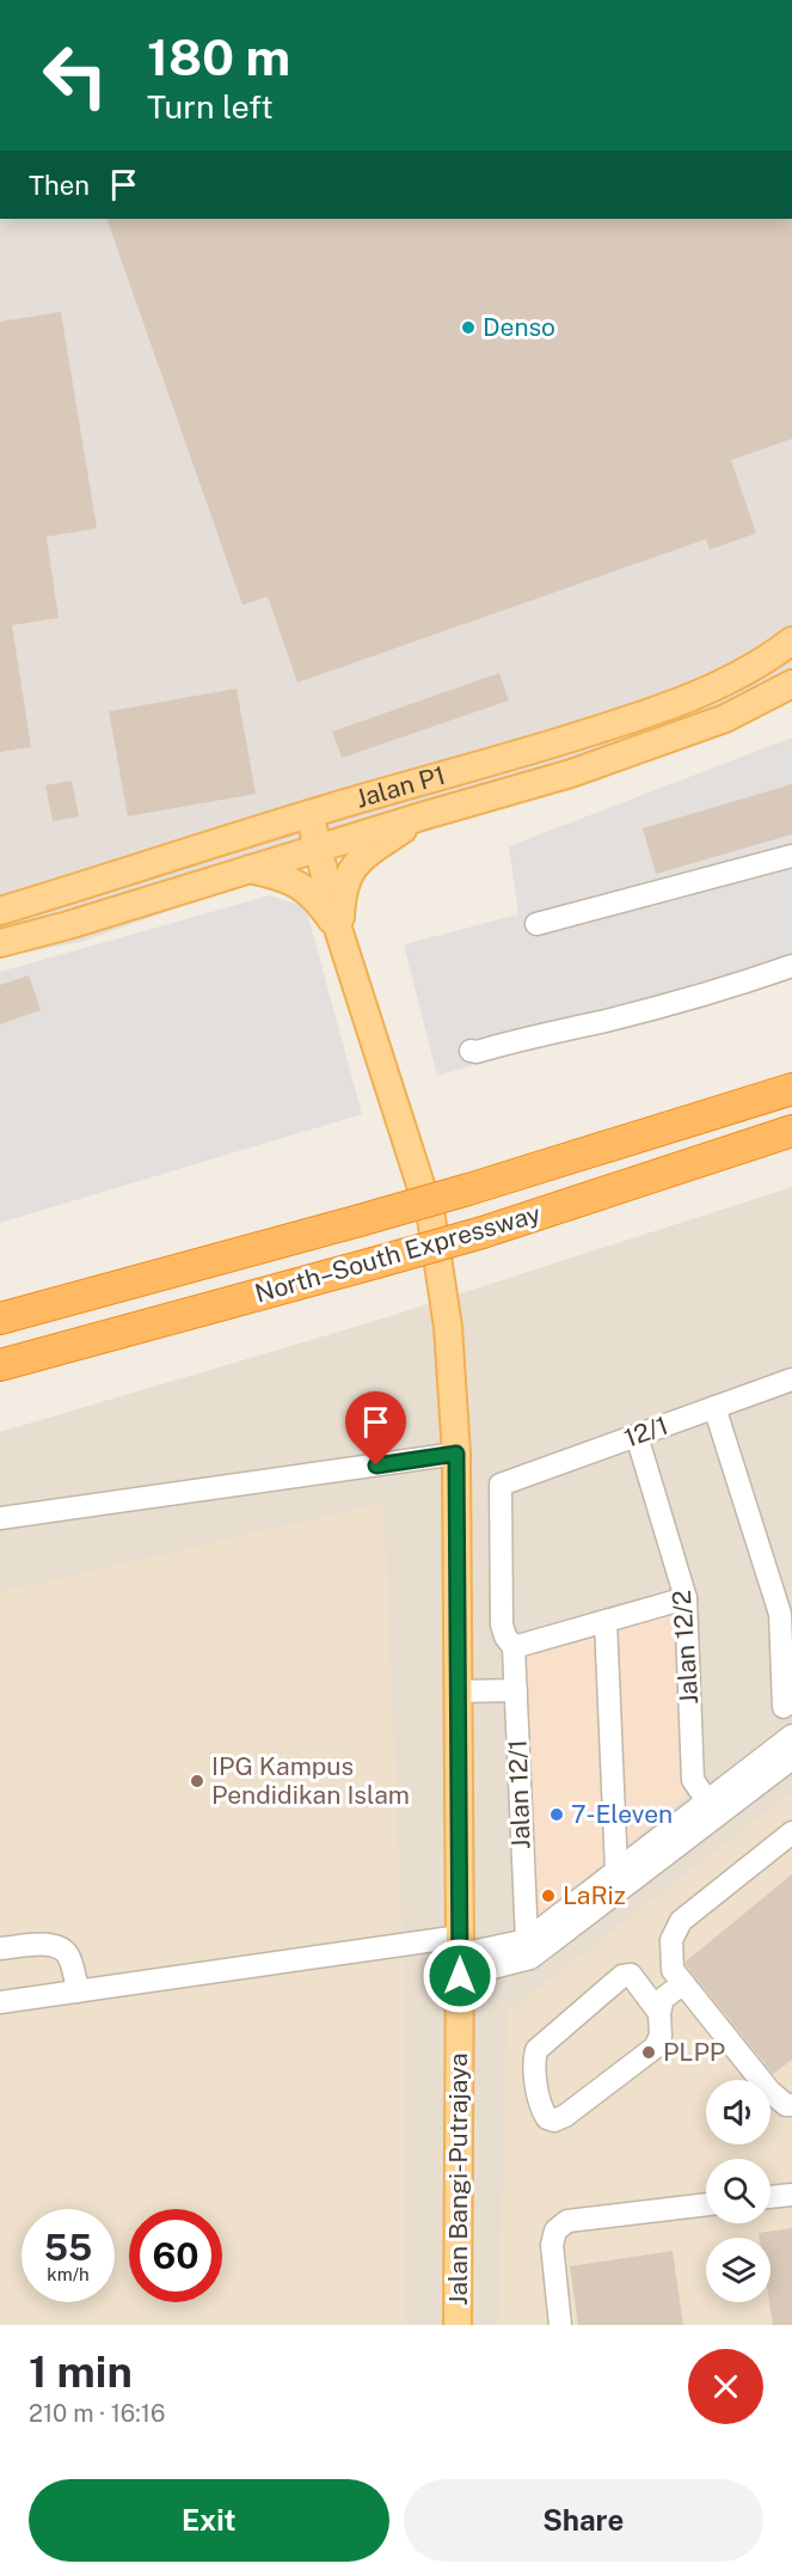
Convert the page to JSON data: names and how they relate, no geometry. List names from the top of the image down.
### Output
{
  "streets": {
    "highway": ["North–South Expressway"],
    "main road": ["Jalan P1", "Jalan Bangi-Putrajaya"],
    "street": ["12/1", "Jalan 12/2", "Jalan 12/1"]
  },
  "crossings": [
    ["12/1", "Jalan 12/2"],
    ["12/1", "Jalan 12/1"]
  ],
  "places": [
    "Denso",
    "IPG Kampus Pendidikan Islam",
    "7-Eleven",
    "LaRiz",
    "PLPP"
  ],
  "page": {
    "turn": ["180 m", "Turn left"],
    "then": "Then",
    "speed": "55 km/h",
    "limit": "60",
    "heading": ["1 min", "210 m · 16:16"],
    "buttons": ["Exit", "Share"]
  }
}
